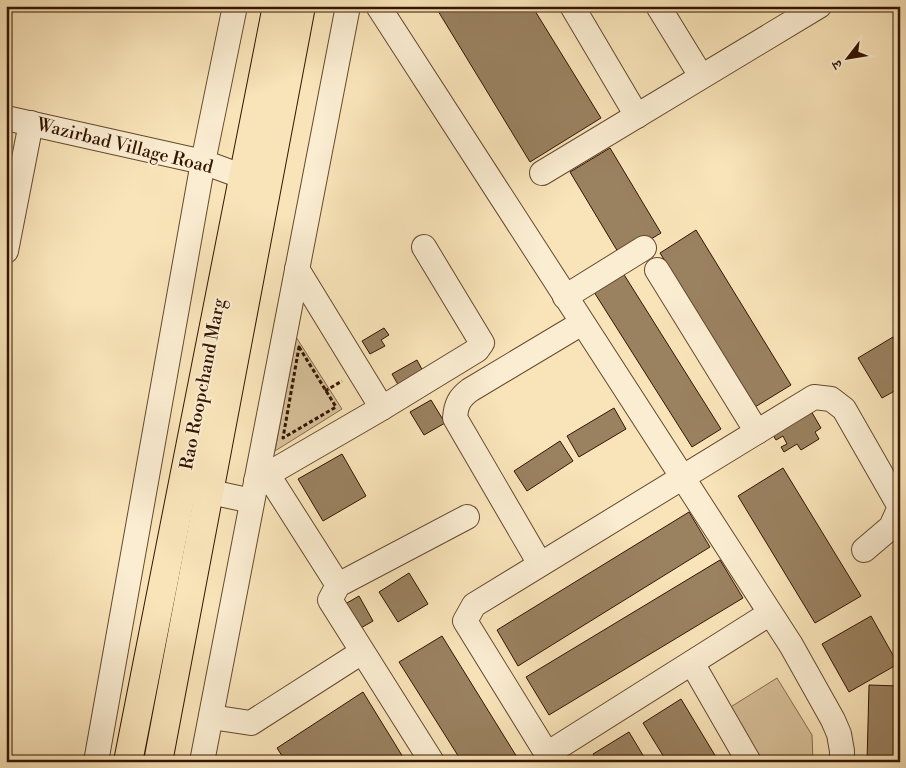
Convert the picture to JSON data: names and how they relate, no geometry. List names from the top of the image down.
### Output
{
  "streets": {
    "main road": ["Rao Roopchand Marg"],
    "street": ["Wazirbad Village Road"]
  },
  "crossings": [
    ["Wazirbad Village Road", "Rao Roopchand Marg"]
  ],
  "north": "bottom left"
}
